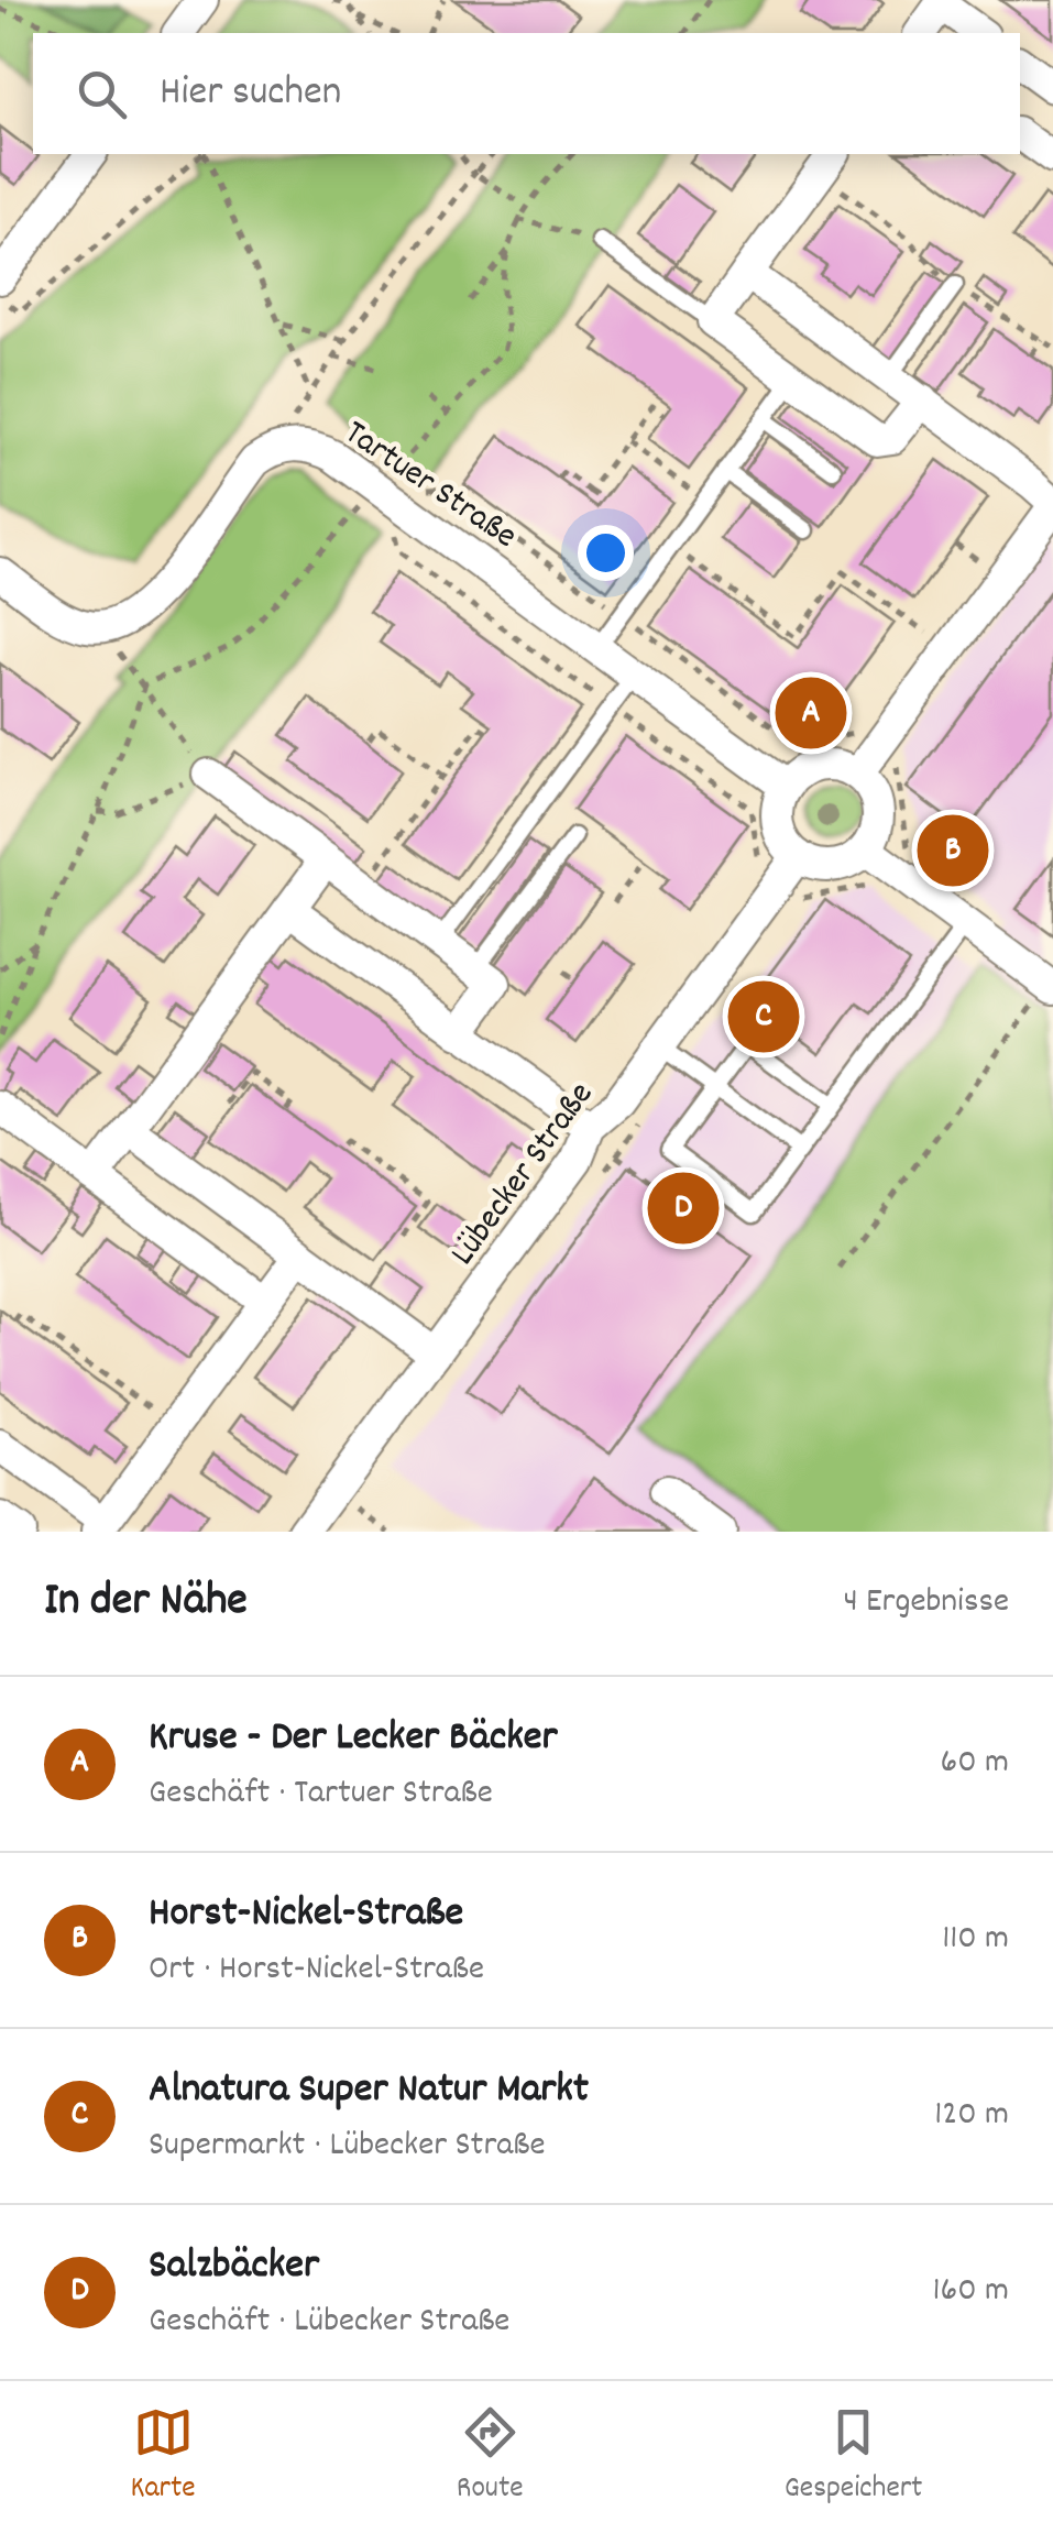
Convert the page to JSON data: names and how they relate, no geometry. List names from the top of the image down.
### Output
{
  "streets": {
    "street": ["Tartuer Straße", "Lübecker Straße"]
  },
  "crossings": [
    ["Tartuer Straße", "Lübecker Straße"]
  ],
  "page": {
    "search": "Hier suchen",
    "pins": [
      "A",
      "B",
      "C",
      "D"
    ],
    "heading": ["In der Nähe", "4 Ergebnisse"],
    "list": [
      {
        "mark": "A",
        "name": "Kruse - Der Lecker Bäcker",
        "note": "Geschäft · Tartuer Straße",
        "value": "60 m"
      },
      {
        "mark": "B",
        "name": "Horst-Nickel-Straße",
        "note": "Ort · Horst-Nickel-Straße",
        "value": "110 m"
      },
      {
        "mark": "C",
        "name": "Alnatura Super Natur Markt",
        "note": "Supermarkt · Lübecker Straße",
        "value": "120 m"
      },
      {
        "mark": "D",
        "name": "Salzbäcker",
        "note": "Geschäft · Lübecker Straße",
        "value": "160 m"
      }
    ],
    "nav": ["Karte", "Route", "Gespeichert"]
  }
}
